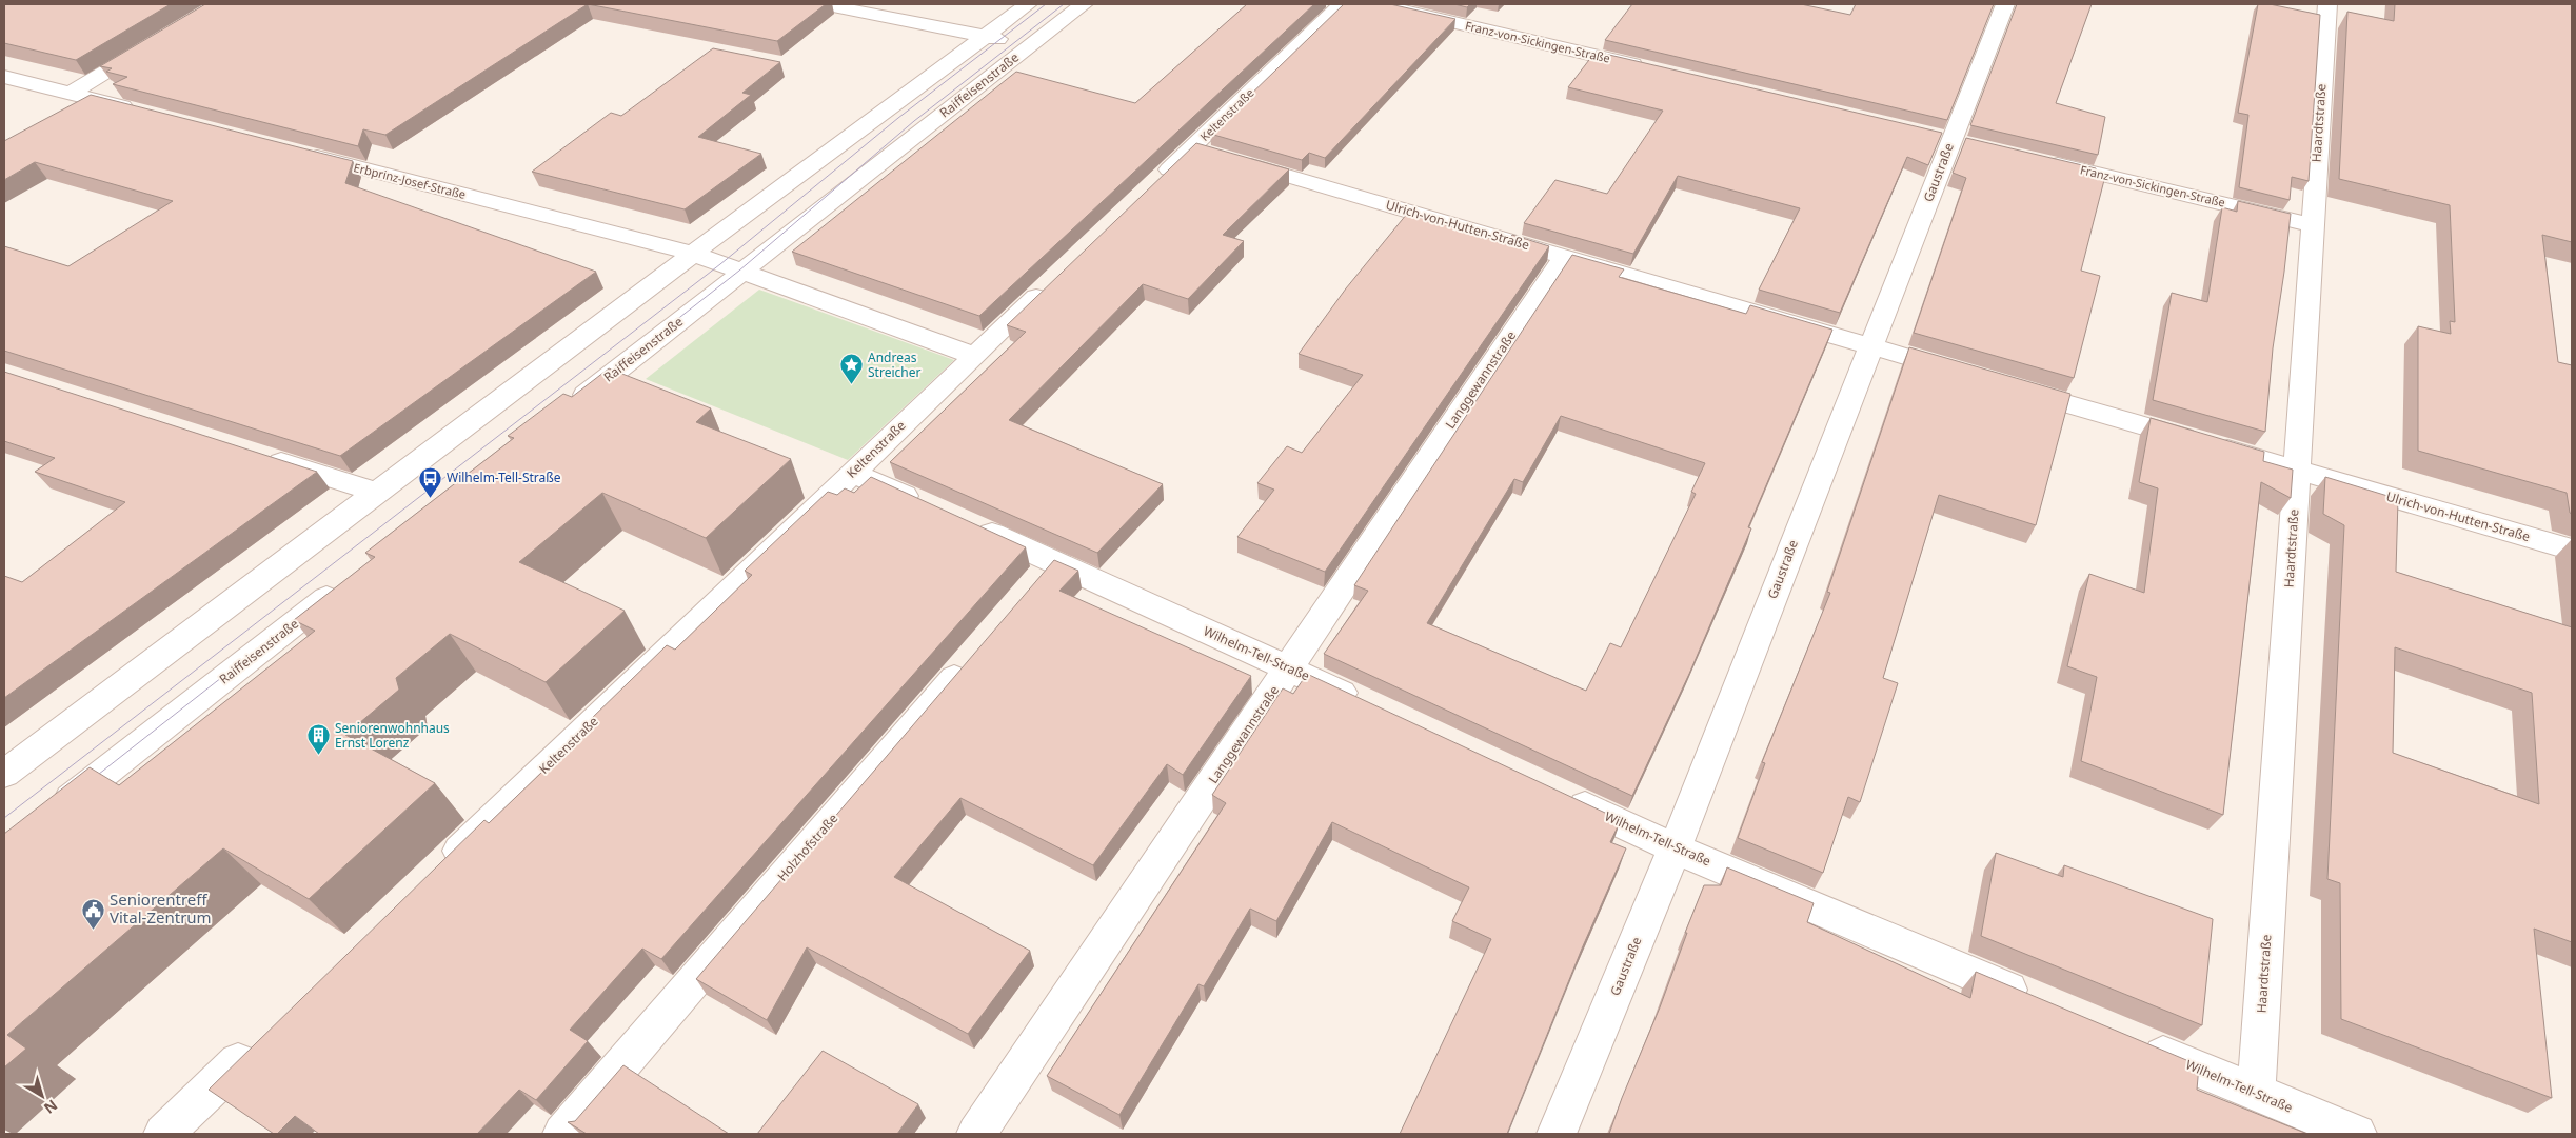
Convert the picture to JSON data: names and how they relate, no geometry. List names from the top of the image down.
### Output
{
  "streets": {
    "street": [
      "Franz-von-Sickingen-Straße",
      "Raiffeisenstraße",
      "Keltenstraße",
      "Haardtstraße",
      "Gaustraße",
      "Erbprinz-Josef-Straße",
      "Ulrich-von-Hutten-Straße",
      "Langgewannstraße",
      "Wilhelm-Tell-Straße",
      "Holzhofstraße"
    ]
  },
  "crossings": [
    ["Franz-von-Sickingen-Straße", "Haardtstraße"],
    ["Raiffeisenstraße", "Erbprinz-Josef-Straße"],
    ["Keltenstraße", "Ulrich-von-Hutten-Straße"],
    ["Haardtstraße", "Ulrich-von-Hutten-Straße"],
    ["Haardtstraße", "Wilhelm-Tell-Straße"],
    ["Gaustraße", "Ulrich-von-Hutten-Straße"],
    ["Gaustraße", "Wilhelm-Tell-Straße"],
    ["Ulrich-von-Hutten-Straße", "Langgewannstraße"],
    ["Langgewannstraße", "Wilhelm-Tell-Straße"]
  ],
  "places": {
    "place": ["Andreas Streicher"],
    "bus stop": ["Wilhelm-Tell-Straße"],
    "building": ["Seniorenwohnhaus Ernst Lorenz"],
    "public building": ["Seniorentreff Vital-Zentrum"]
  },
  "north": "bottom right"
}
